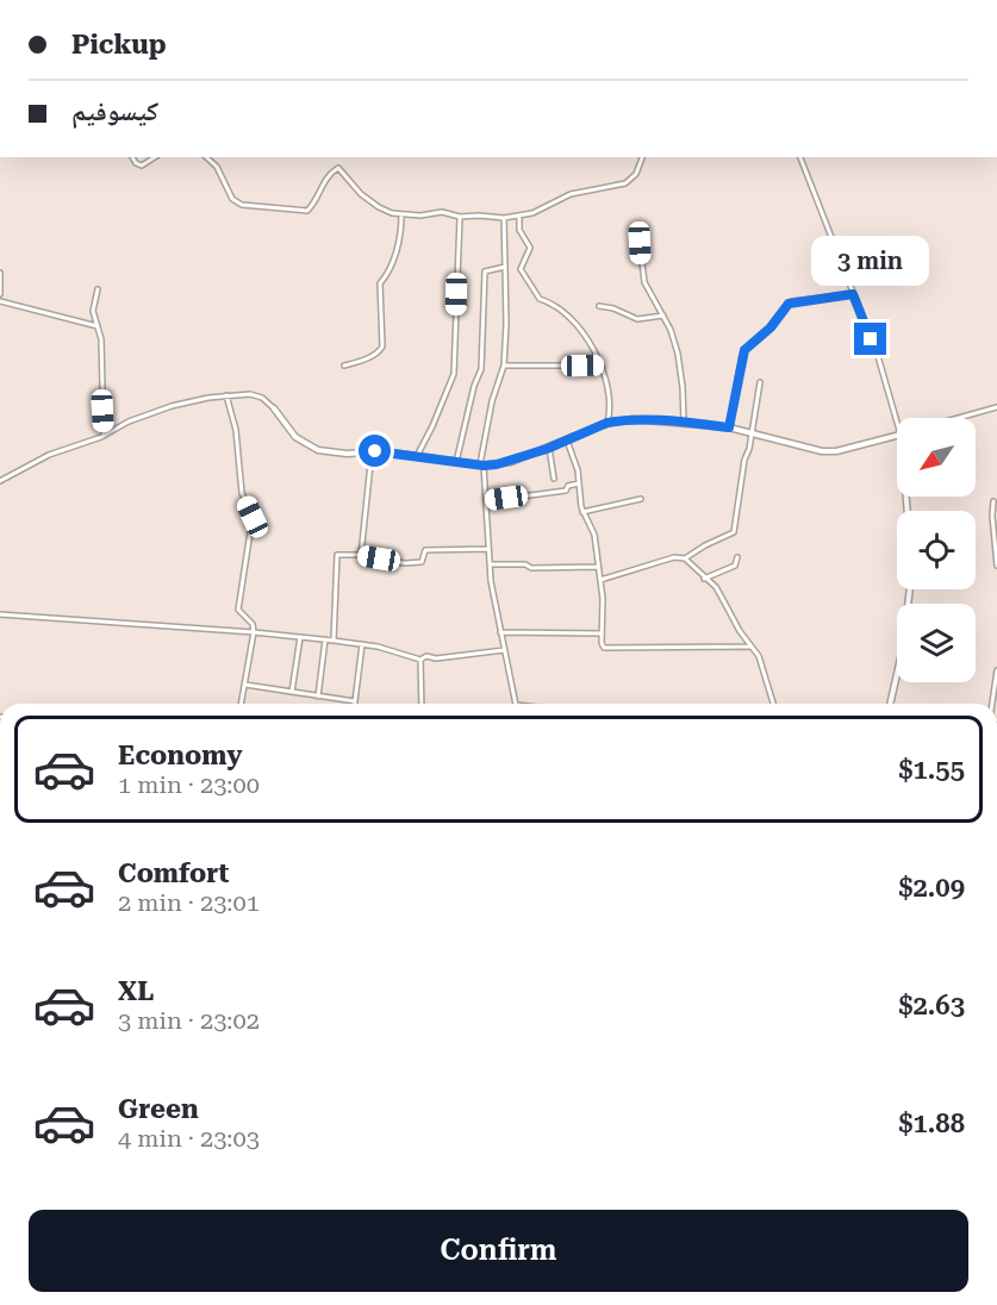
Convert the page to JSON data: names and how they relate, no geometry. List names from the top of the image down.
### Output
{
  "north": "bottom left",
  "page": {
    "banner": ["Pickup", "كيسوفيم"],
    "bubble": "3 min",
    "list": [
      {
        "name": "Economy",
        "note": "1 min · 23:00",
        "value": "$1.55"
      },
      {
        "name": "Comfort",
        "note": "2 min · 23:01",
        "value": "$2.09"
      },
      {
        "name": "XL",
        "note": "3 min · 23:02",
        "value": "$2.63"
      },
      {
        "name": "Green",
        "note": "4 min · 23:03",
        "value": "$1.88"
      }
    ],
    "buttons": "Confirm"
  }
}
